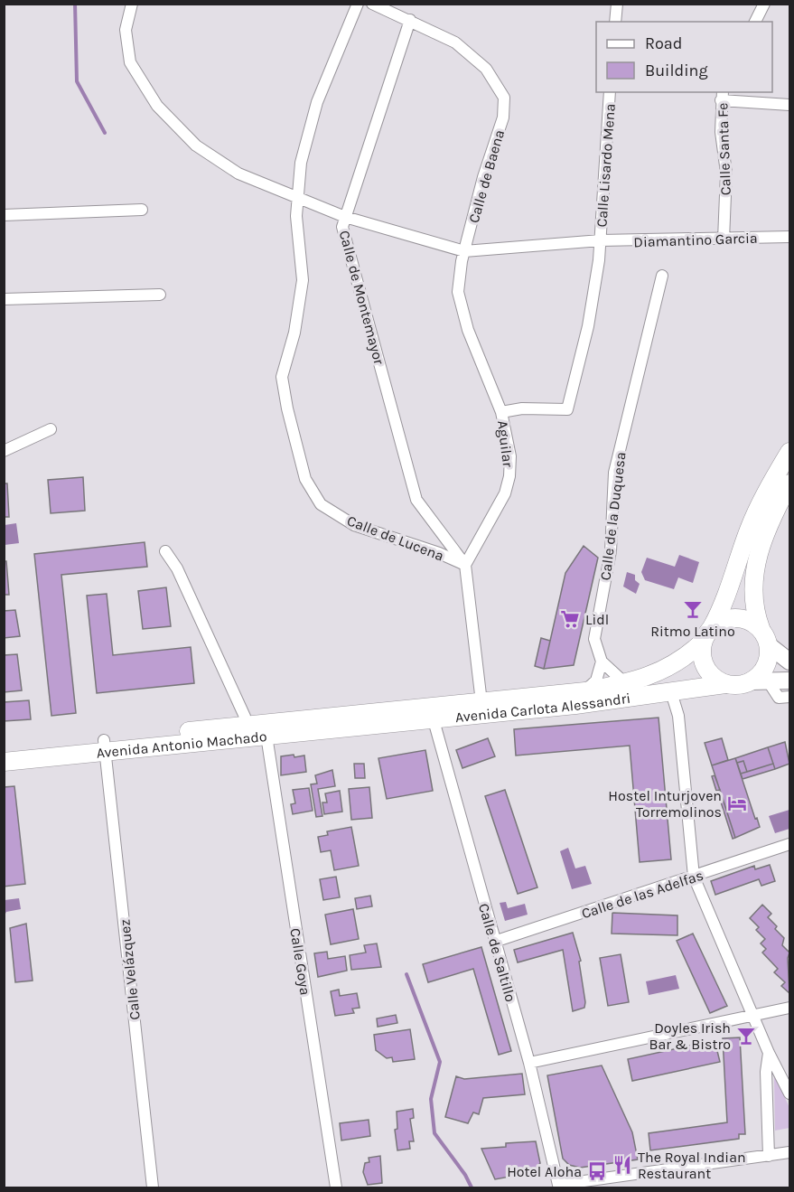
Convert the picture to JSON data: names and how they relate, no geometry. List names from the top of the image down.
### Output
{
  "streets": {
    "main road": ["Avenida Carlota Alessandri", "Avenida Antonio Machado"],
    "street": [
      "Calle Santa Fe",
      "Calle Lisardo Mena",
      "Calle de Baena",
      "Diamantino Garcia",
      "Calle de Montemayor",
      "Aguilar",
      "Calle de la Duquesa",
      "Calle de Lucena",
      "Calle de las Adelfas",
      "Calle de Saltillo",
      "Calle Goya",
      "Calle Velázquez"
    ]
  },
  "crossings": [
    ["Calle Santa Fe", "Diamantino Garcia"],
    ["Calle Lisardo Mena", "Diamantino Garcia"],
    ["Calle Lisardo Mena", "Aguilar"],
    ["Calle de Baena", "Diamantino Garcia"],
    ["Calle de Baena", "Calle de Montemayor"],
    ["Calle de Baena", "Aguilar"],
    ["Diamantino Garcia", "Aguilar"],
    ["Calle de Montemayor", "Aguilar"],
    ["Calle de Montemayor", "Calle de Lucena"],
    ["Aguilar", "Calle de Lucena"],
    ["Avenida Carlota Alessandri", "Avenida Antonio Machado"],
    ["Avenida Carlota Alessandri", "Calle de Saltillo"],
    ["Avenida Antonio Machado", "Calle Goya"],
    ["Avenida Antonio Machado", "Calle Velázquez"],
    ["Calle de las Adelfas", "Calle de Saltillo"]
  ],
  "places": {
    "bar": ["Ritmo Latino", "Doyles Irish Bar & Bistro"],
    "supermarket": ["Lidl"],
    "hotel": ["Hostel Inturjoven Torremolinos"],
    "restaurant": ["The Royal Indian Restaurant"],
    "bus stop": ["Hotel Aloha"]
  },
  "legend": ["Road", "Building"]
}
